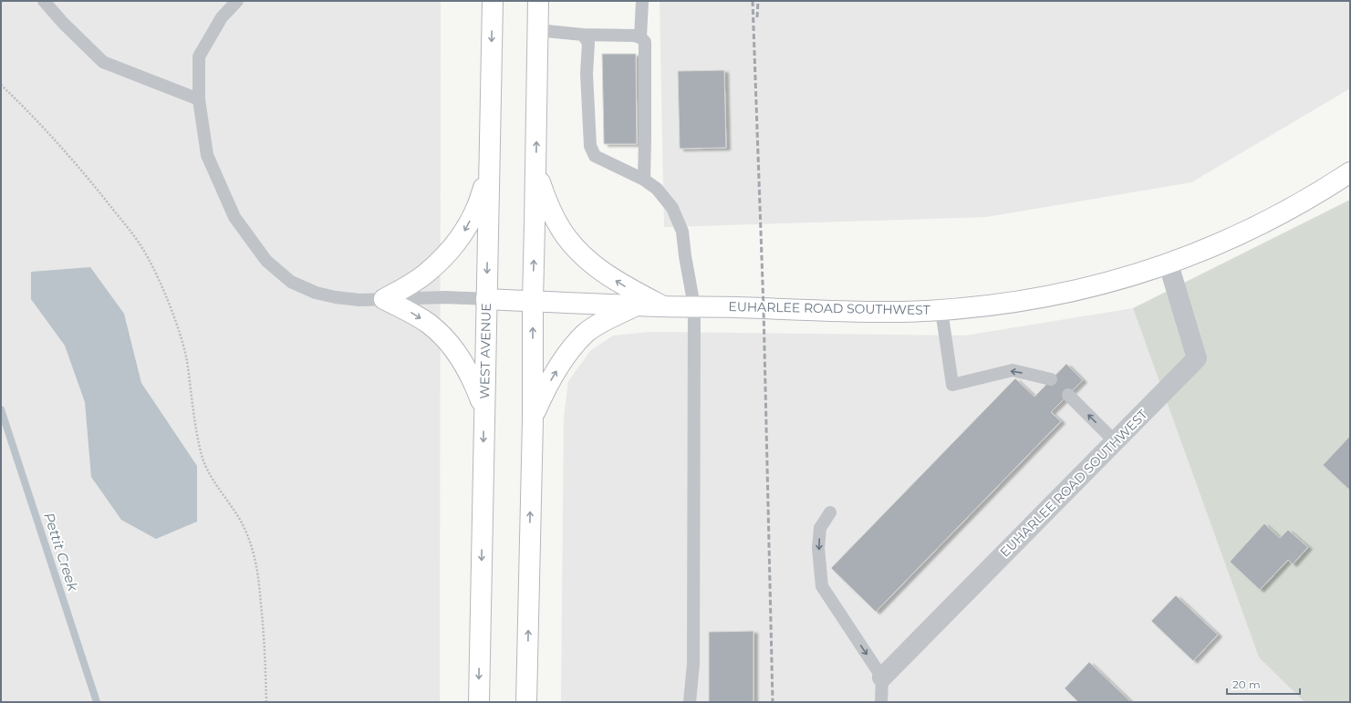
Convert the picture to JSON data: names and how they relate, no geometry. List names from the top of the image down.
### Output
{
  "streets": {
    "main road": ["EUHARLEE ROAD SOUTHWEST", "WEST AVENUE"]
  },
  "crossings": [
    ["EUHARLEE ROAD SOUTHWEST", "WEST AVENUE"]
  ],
  "water": ["Pettit Creek"],
  "scale_bar": "20 m"
}
